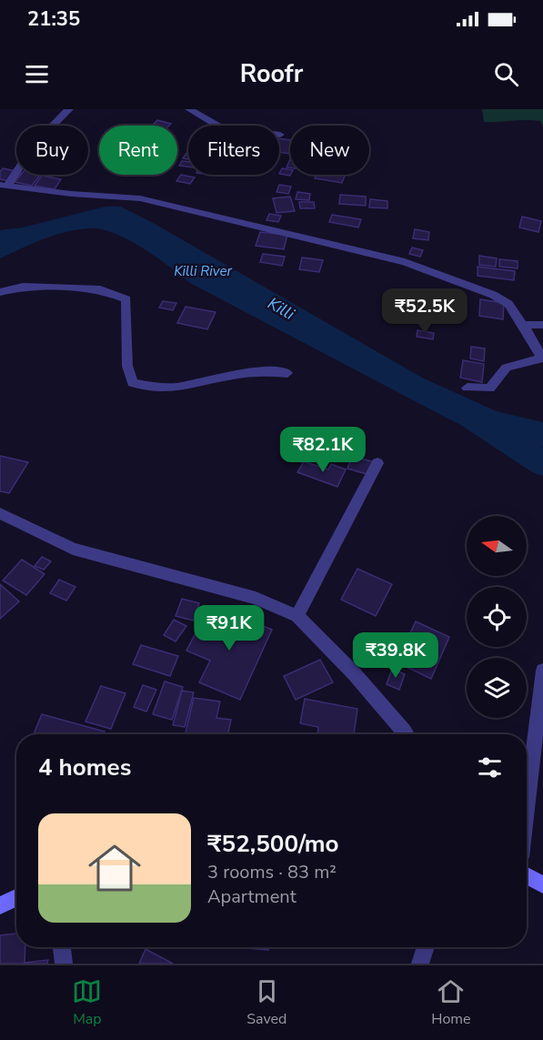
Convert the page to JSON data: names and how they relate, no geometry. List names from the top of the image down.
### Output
{
  "water": ["Killi River", "Killi"],
  "north": "left",
  "page": {
    "status": "21:35",
    "header": "Roofr",
    "chip": [
      "Buy",
      "Rent",
      "Filters",
      "New"
    ],
    "price": [
      "₹52.5K",
      "₹82.1K",
      "₹91K",
      "₹39.8K"
    ],
    "heading": "4 homes",
    "list": [
      {
        "name": "₹52,500/mo",
        "note": "3 rooms · 83 m² · Apartment"
      }
    ],
    "tabs": ["Map", "Saved", "Home"]
  }
}
